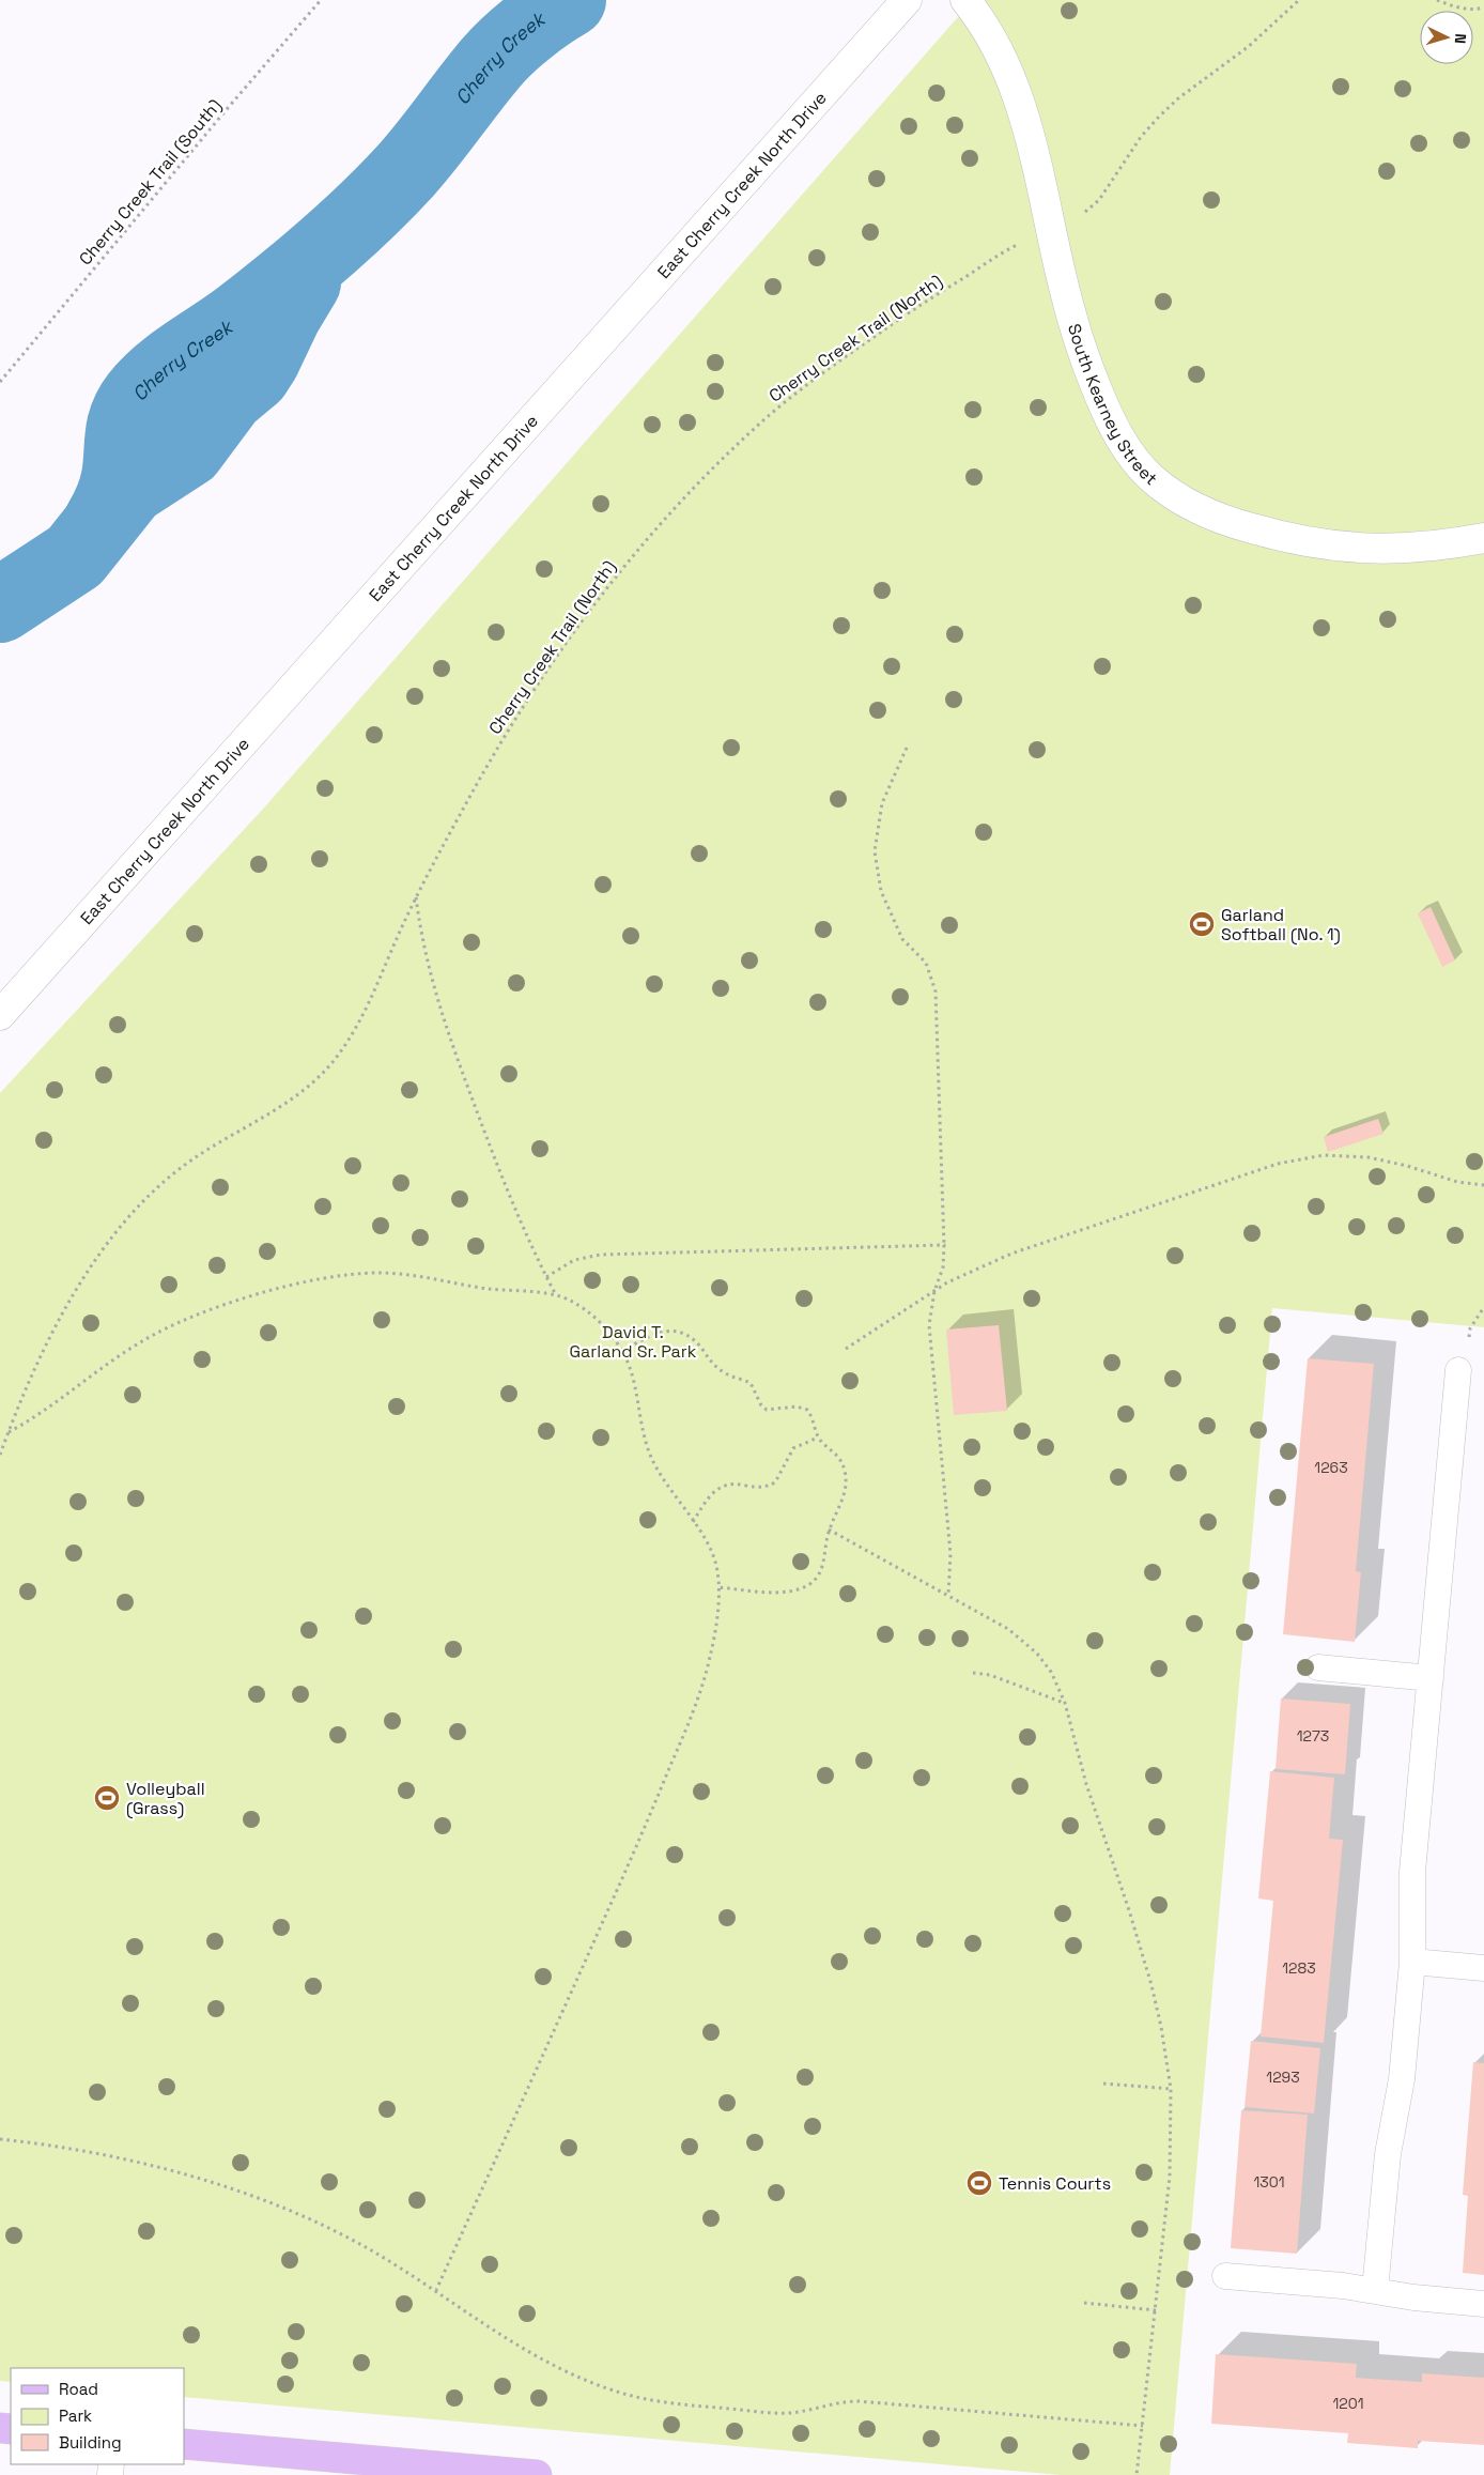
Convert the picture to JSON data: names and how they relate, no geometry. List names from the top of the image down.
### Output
{
  "streets": {
    "street": ["East Cherry Creek North Drive", "South Kearney Street"],
    "path": ["Cherry Creek Trail (South)", "Cherry Creek Trail (North)"]
  },
  "crossings": [
    ["Cherry Creek Trail (North)", "South Kearney Street"]
  ],
  "water": ["Cherry Creek"],
  "parks": ["David T. Garland Sr. Park"],
  "places": {
    "sports": ["Garland Softball (No. 1)", "Volleyball (Grass)", "Tennis Courts"]
  },
  "house_numbers": [
    "1263",
    "1273",
    "1283",
    "1293",
    "1301",
    "1201"
  ],
  "legend": ["Road", "Park", "Building"],
  "north": "right"
}
